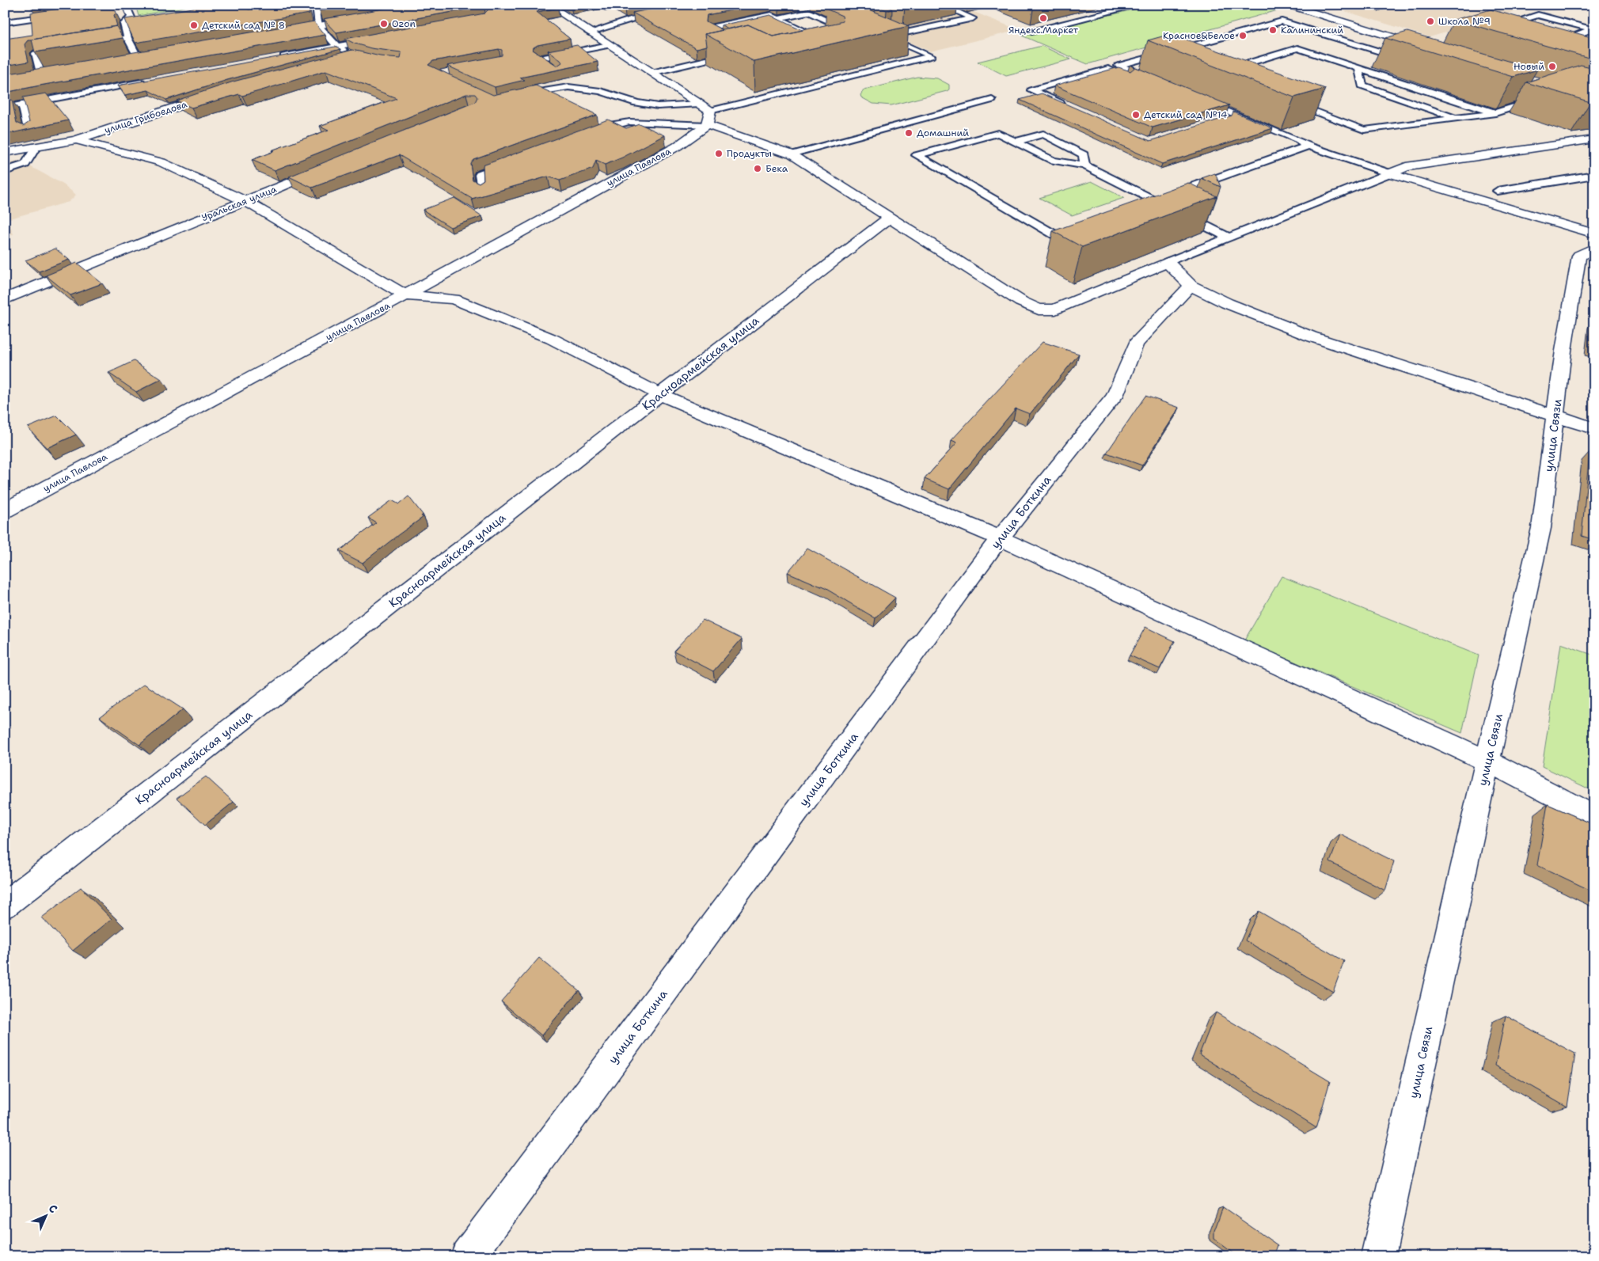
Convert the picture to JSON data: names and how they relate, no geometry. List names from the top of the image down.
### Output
{
  "streets": {
    "street": [
      "улица Грибоедова",
      "улица Павлова",
      "Уральская улица",
      "Красноармейская улица",
      "улица Связи",
      "улица Боткина"
    ]
  },
  "places": [
    "Яндекс.Маркет",
    "Школа №9",
    "Ozon",
    "Детский сад № 8",
    "Калининский",
    "Красное&Белое",
    "Новый",
    "Детский сад №14",
    "Домашний",
    "Продукты",
    "Бека"
  ],
  "north": "top right"
}
